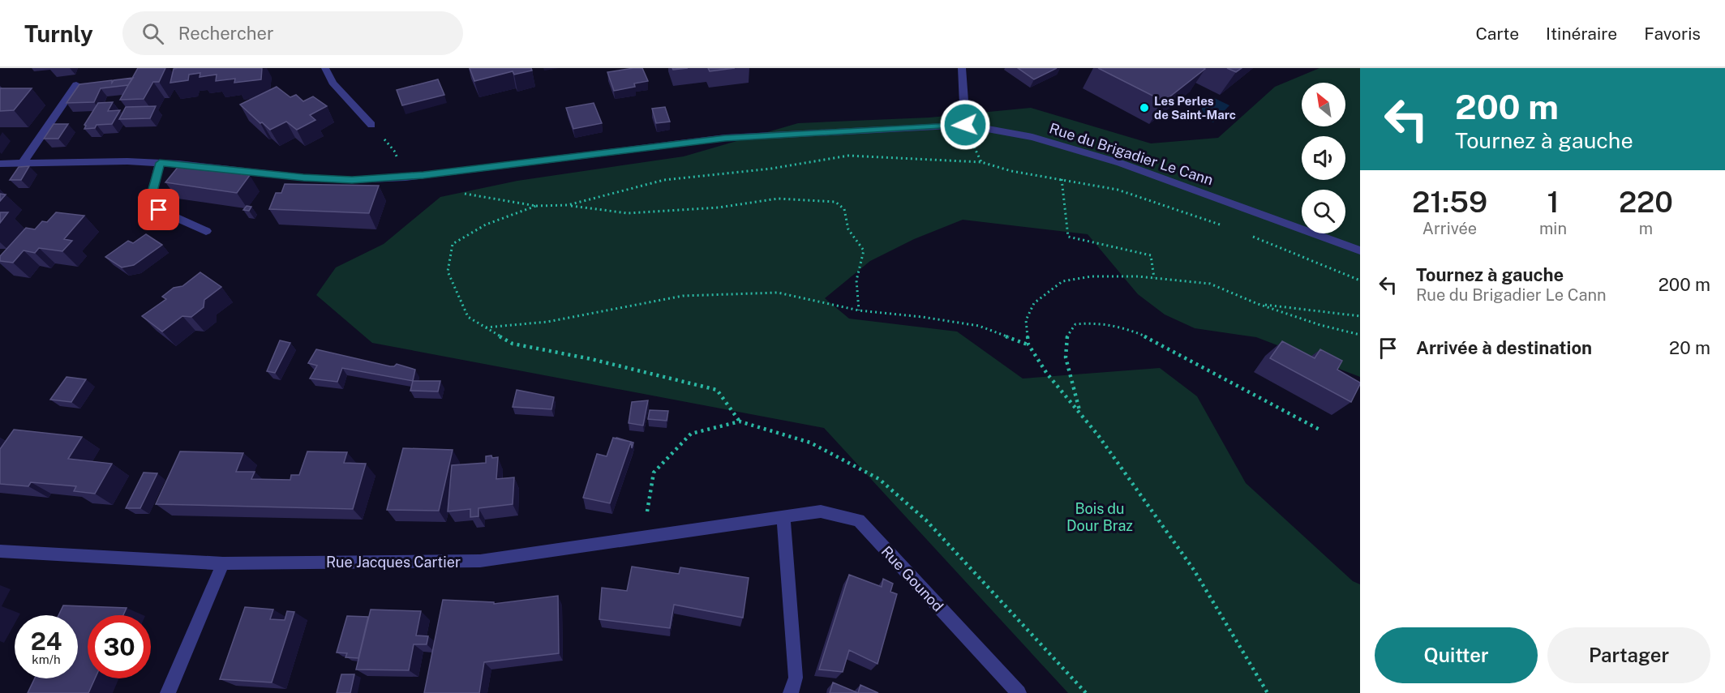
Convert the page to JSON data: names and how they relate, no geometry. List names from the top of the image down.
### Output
{
  "streets": {
    "street": ["Rue du Brigadier Le Cann", "Rue Jacques Cartier", "Rue Gounod"]
  },
  "crossings": [
    ["Rue Jacques Cartier", "Rue Gounod"]
  ],
  "parks": ["Bois du Dour Braz"],
  "places": ["Les Perles de Saint-Marc"],
  "north": "top left",
  "page": {
    "header": "Turnly",
    "search": "Rechercher",
    "nav": ["Carte", "Itinéraire", "Favoris"],
    "turn": ["200 m", "Tournez à gauche"],
    "eta": [
      "21:59",
      "Arrivée",
      "1",
      "min",
      "220",
      "m"
    ],
    "list": [
      {
        "name": "Tournez à gauche",
        "note": "Rue du Brigadier Le Cann",
        "value": "200 m"
      },
      {
        "name": "Arrivée à destination",
        "value": "20 m"
      }
    ],
    "speed": "24 km/h",
    "limit": "30",
    "buttons": ["Quitter", "Partager"]
  }
}
